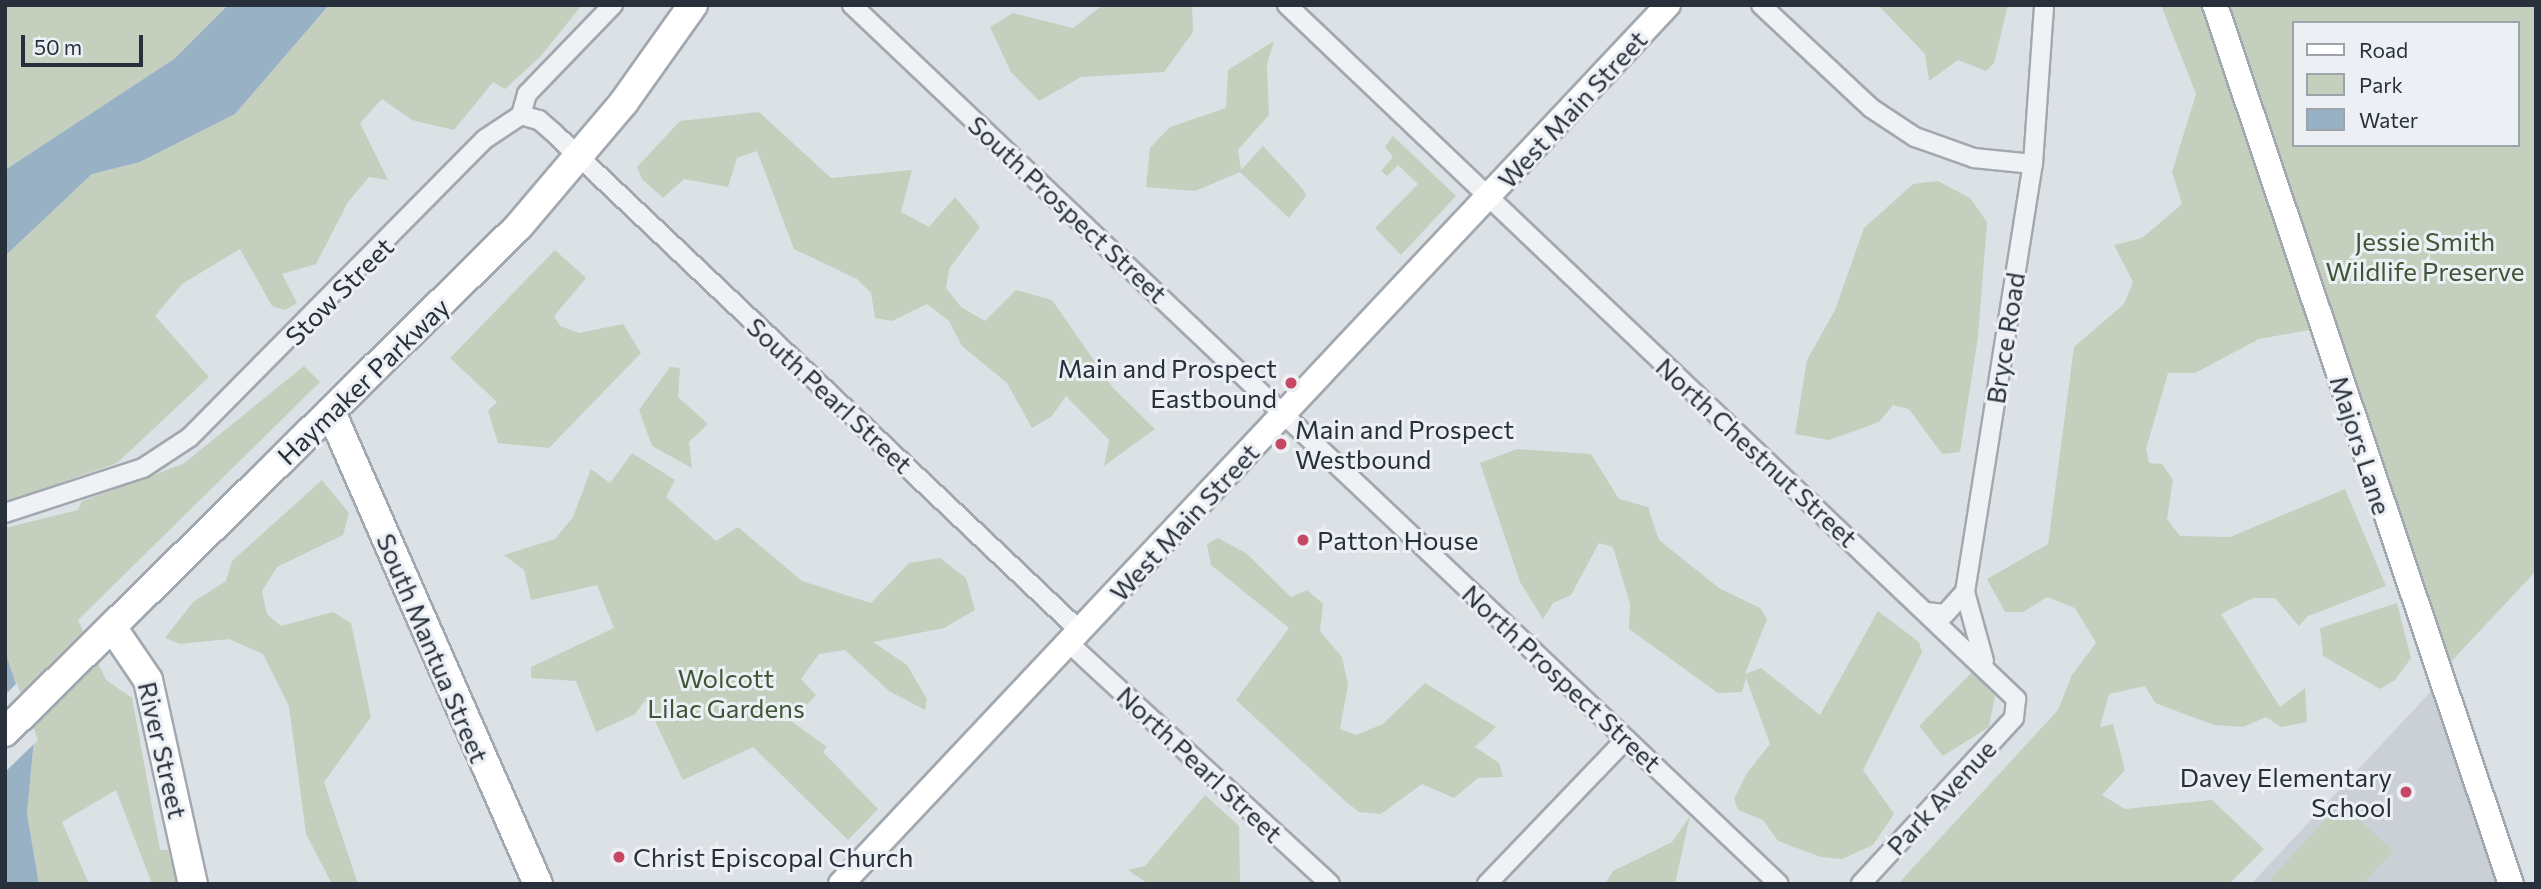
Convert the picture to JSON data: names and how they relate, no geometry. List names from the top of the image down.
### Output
{
  "streets": {
    "main road": [
      "West Main Street",
      "Haymaker Parkway",
      "Majors Lane",
      "South Mantua Street",
      "River Street"
    ],
    "street": [
      "South Prospect Street",
      "Stow Street",
      "Bryce Road",
      "South Pearl Street",
      "North Chestnut Street",
      "North Prospect Street",
      "North Pearl Street",
      "Park Avenue"
    ]
  },
  "crossings": [
    ["West Main Street", "South Prospect Street"],
    ["West Main Street", "South Pearl Street"],
    ["West Main Street", "North Chestnut Street"],
    ["West Main Street", "North Prospect Street"],
    ["West Main Street", "North Pearl Street"],
    ["South Prospect Street", "North Prospect Street"],
    ["Stow Street", "South Pearl Street"],
    ["Bryce Road", "North Chestnut Street"],
    ["Haymaker Parkway", "South Pearl Street"],
    ["Haymaker Parkway", "South Mantua Street"],
    ["Haymaker Parkway", "River Street"],
    ["South Pearl Street", "North Pearl Street"],
    ["North Chestnut Street", "Park Avenue"]
  ],
  "parks": ["Jessie Smith Wildlife Preserve", "Wolcott Lilac Gardens"],
  "places": [
    "Main and Prospect Eastbound",
    "Main and Prospect Westbound",
    "Patton House",
    "Davey Elementary School",
    "Christ Episcopal Church"
  ],
  "legend": ["Road", "Park", "Water"],
  "scale_bar": "50 m"
}
